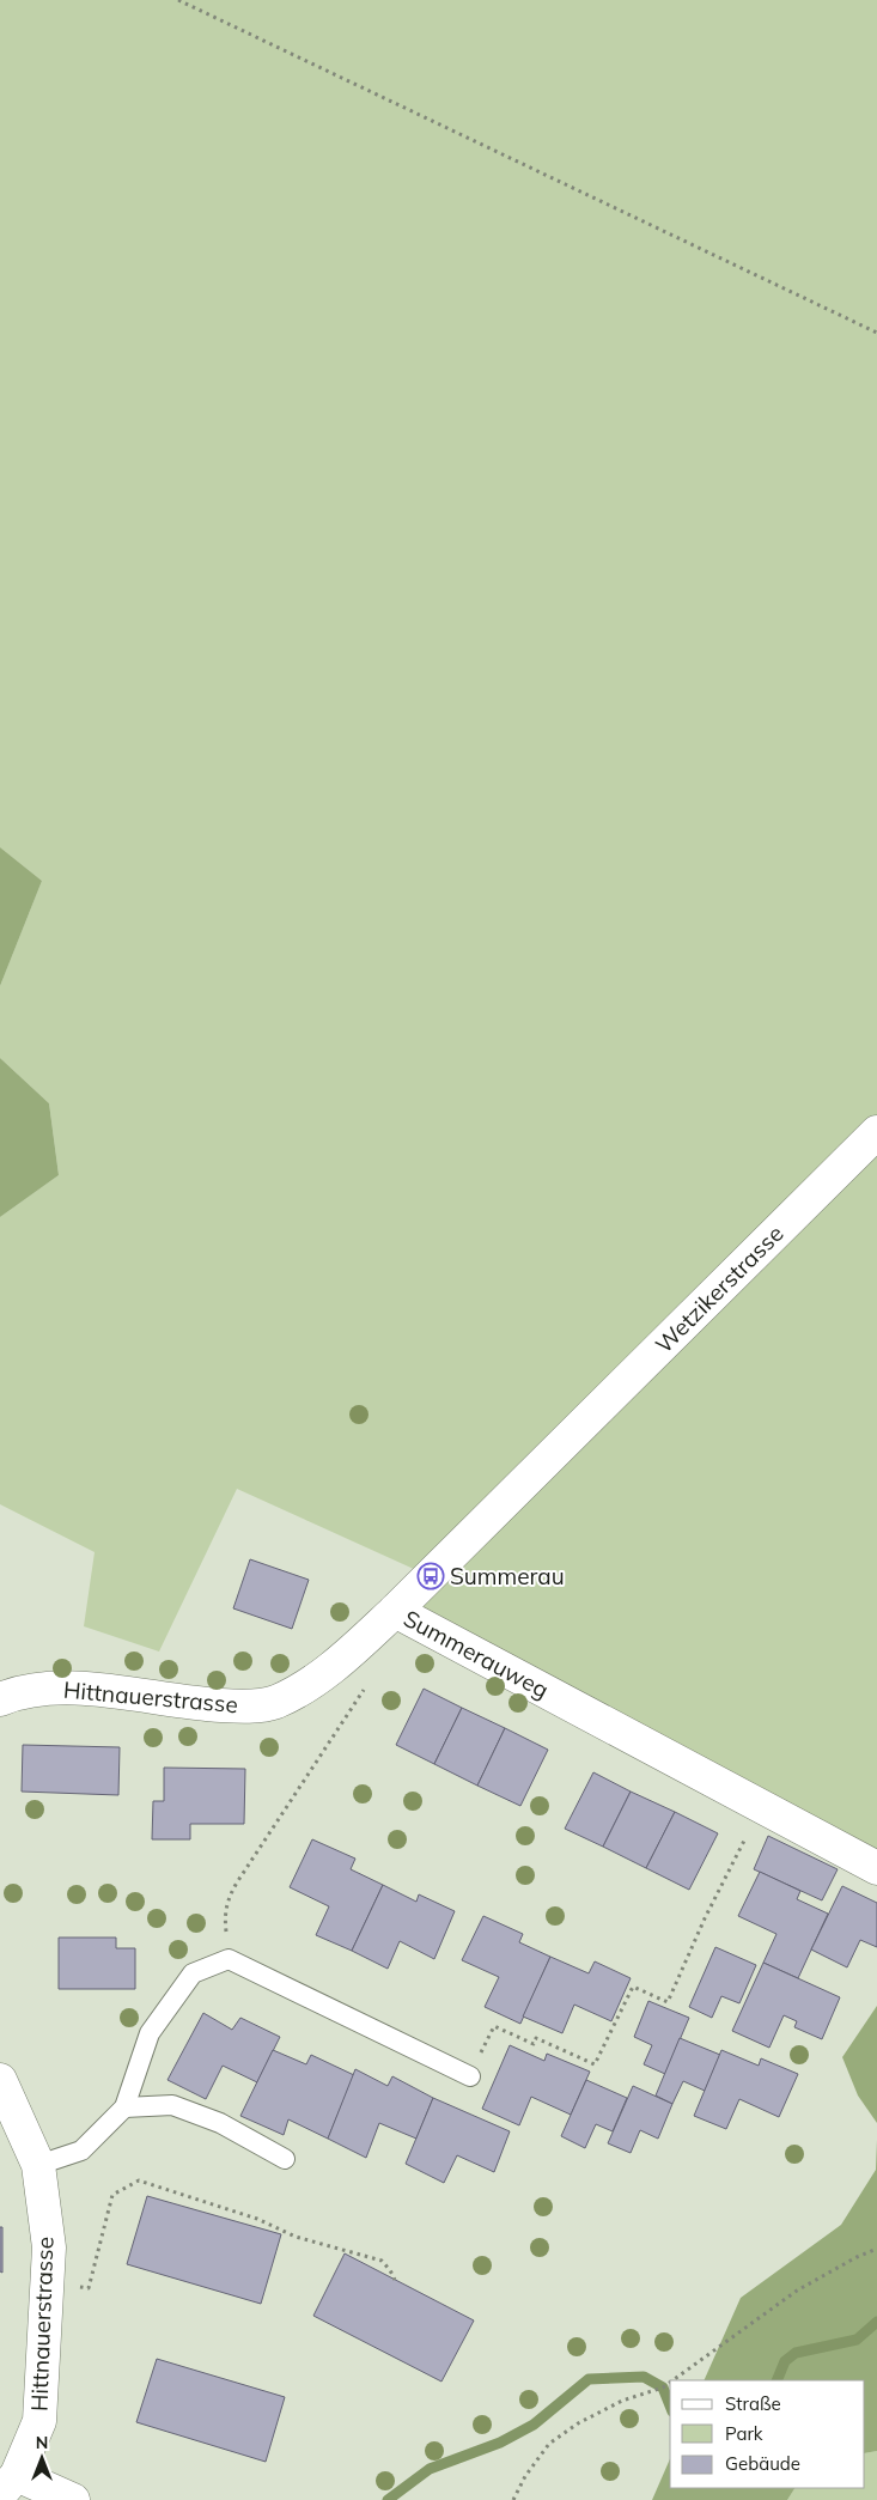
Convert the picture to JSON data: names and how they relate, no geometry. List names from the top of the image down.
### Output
{
  "streets": {
    "street": ["Wetzikerstrasse", "Summerauweg", "Hittnauerstrasse"]
  },
  "crossings": [
    ["Wetzikerstrasse", "Hittnauerstrasse"],
    ["Summerauweg", "Hittnauerstrasse"]
  ],
  "places": {
    "bus stop": ["Summerau"]
  },
  "legend": ["Straße", "Park", "Gebäude"],
  "north": "top"
}
